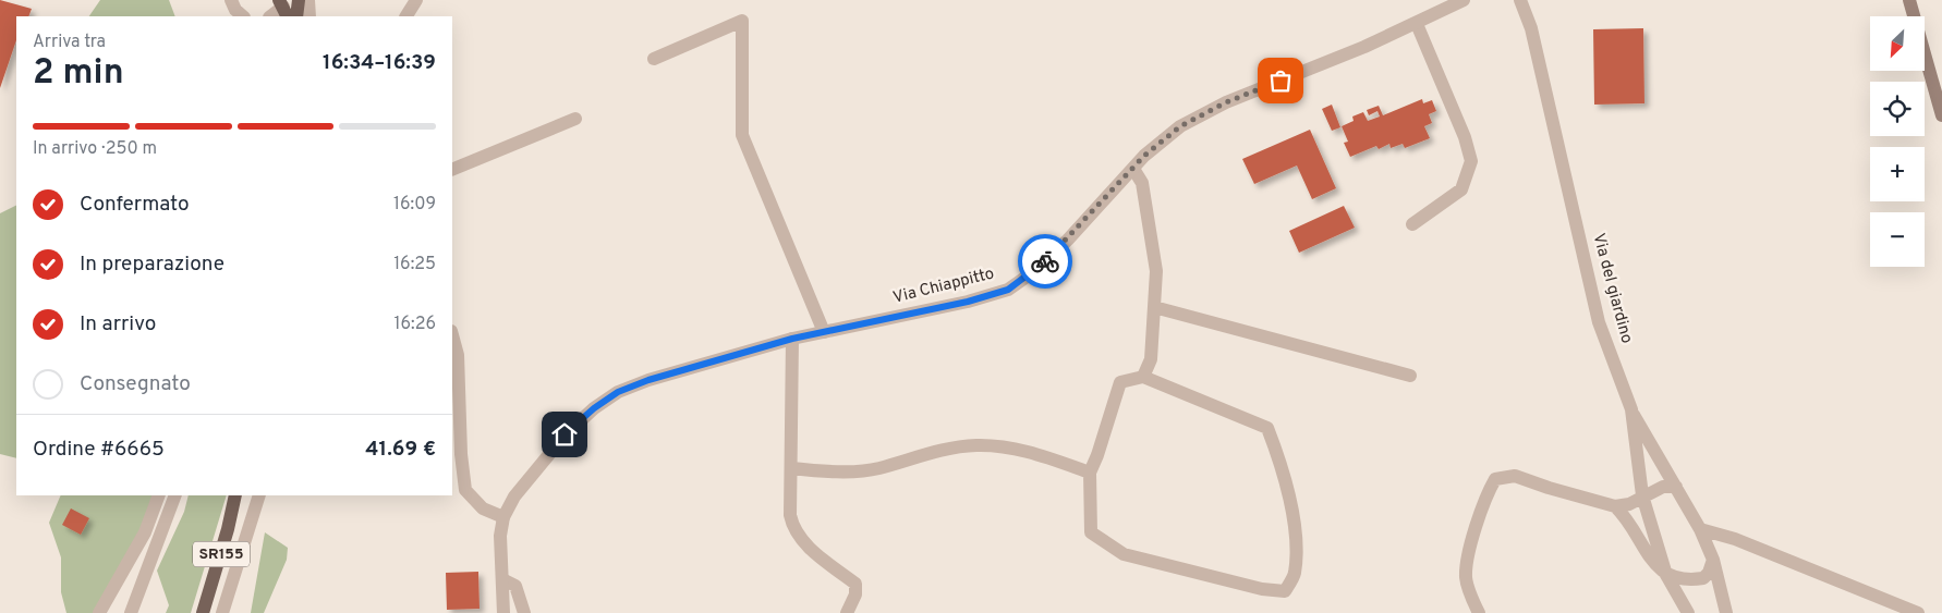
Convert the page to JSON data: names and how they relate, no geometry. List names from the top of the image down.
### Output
{
  "streets": {
    "main road": ["SR155"],
    "street": ["Via Chiappitto", "Via del giardino"]
  },
  "north": "bottom left",
  "page": {
    "map_buttons": ["+", "−"],
    "heading": ["2 min", "Arriva tra", "16:34–16:39"],
    "panel": ["Ordine #6665", "41.69 €"],
    "bar": "In arrivo · 250 m",
    "list": [
      ["Confermato", "16:09"],
      ["In preparazione", "16:25"],
      ["In arrivo", "16:26"],
      "Consegnato"
    ]
  }
}
